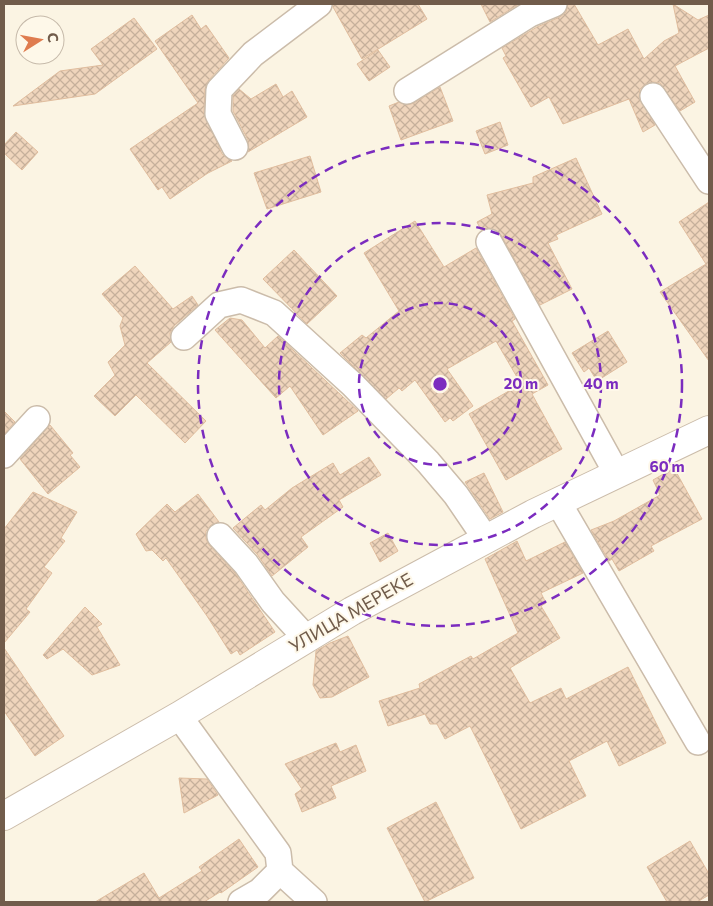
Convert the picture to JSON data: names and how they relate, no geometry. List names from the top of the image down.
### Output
{
  "streets": {
    "street": ["УЛИЦА МЕРЕКЕ"]
  },
  "north": "right",
  "rings": ["20 m", "40 m", "60 m"]
}
